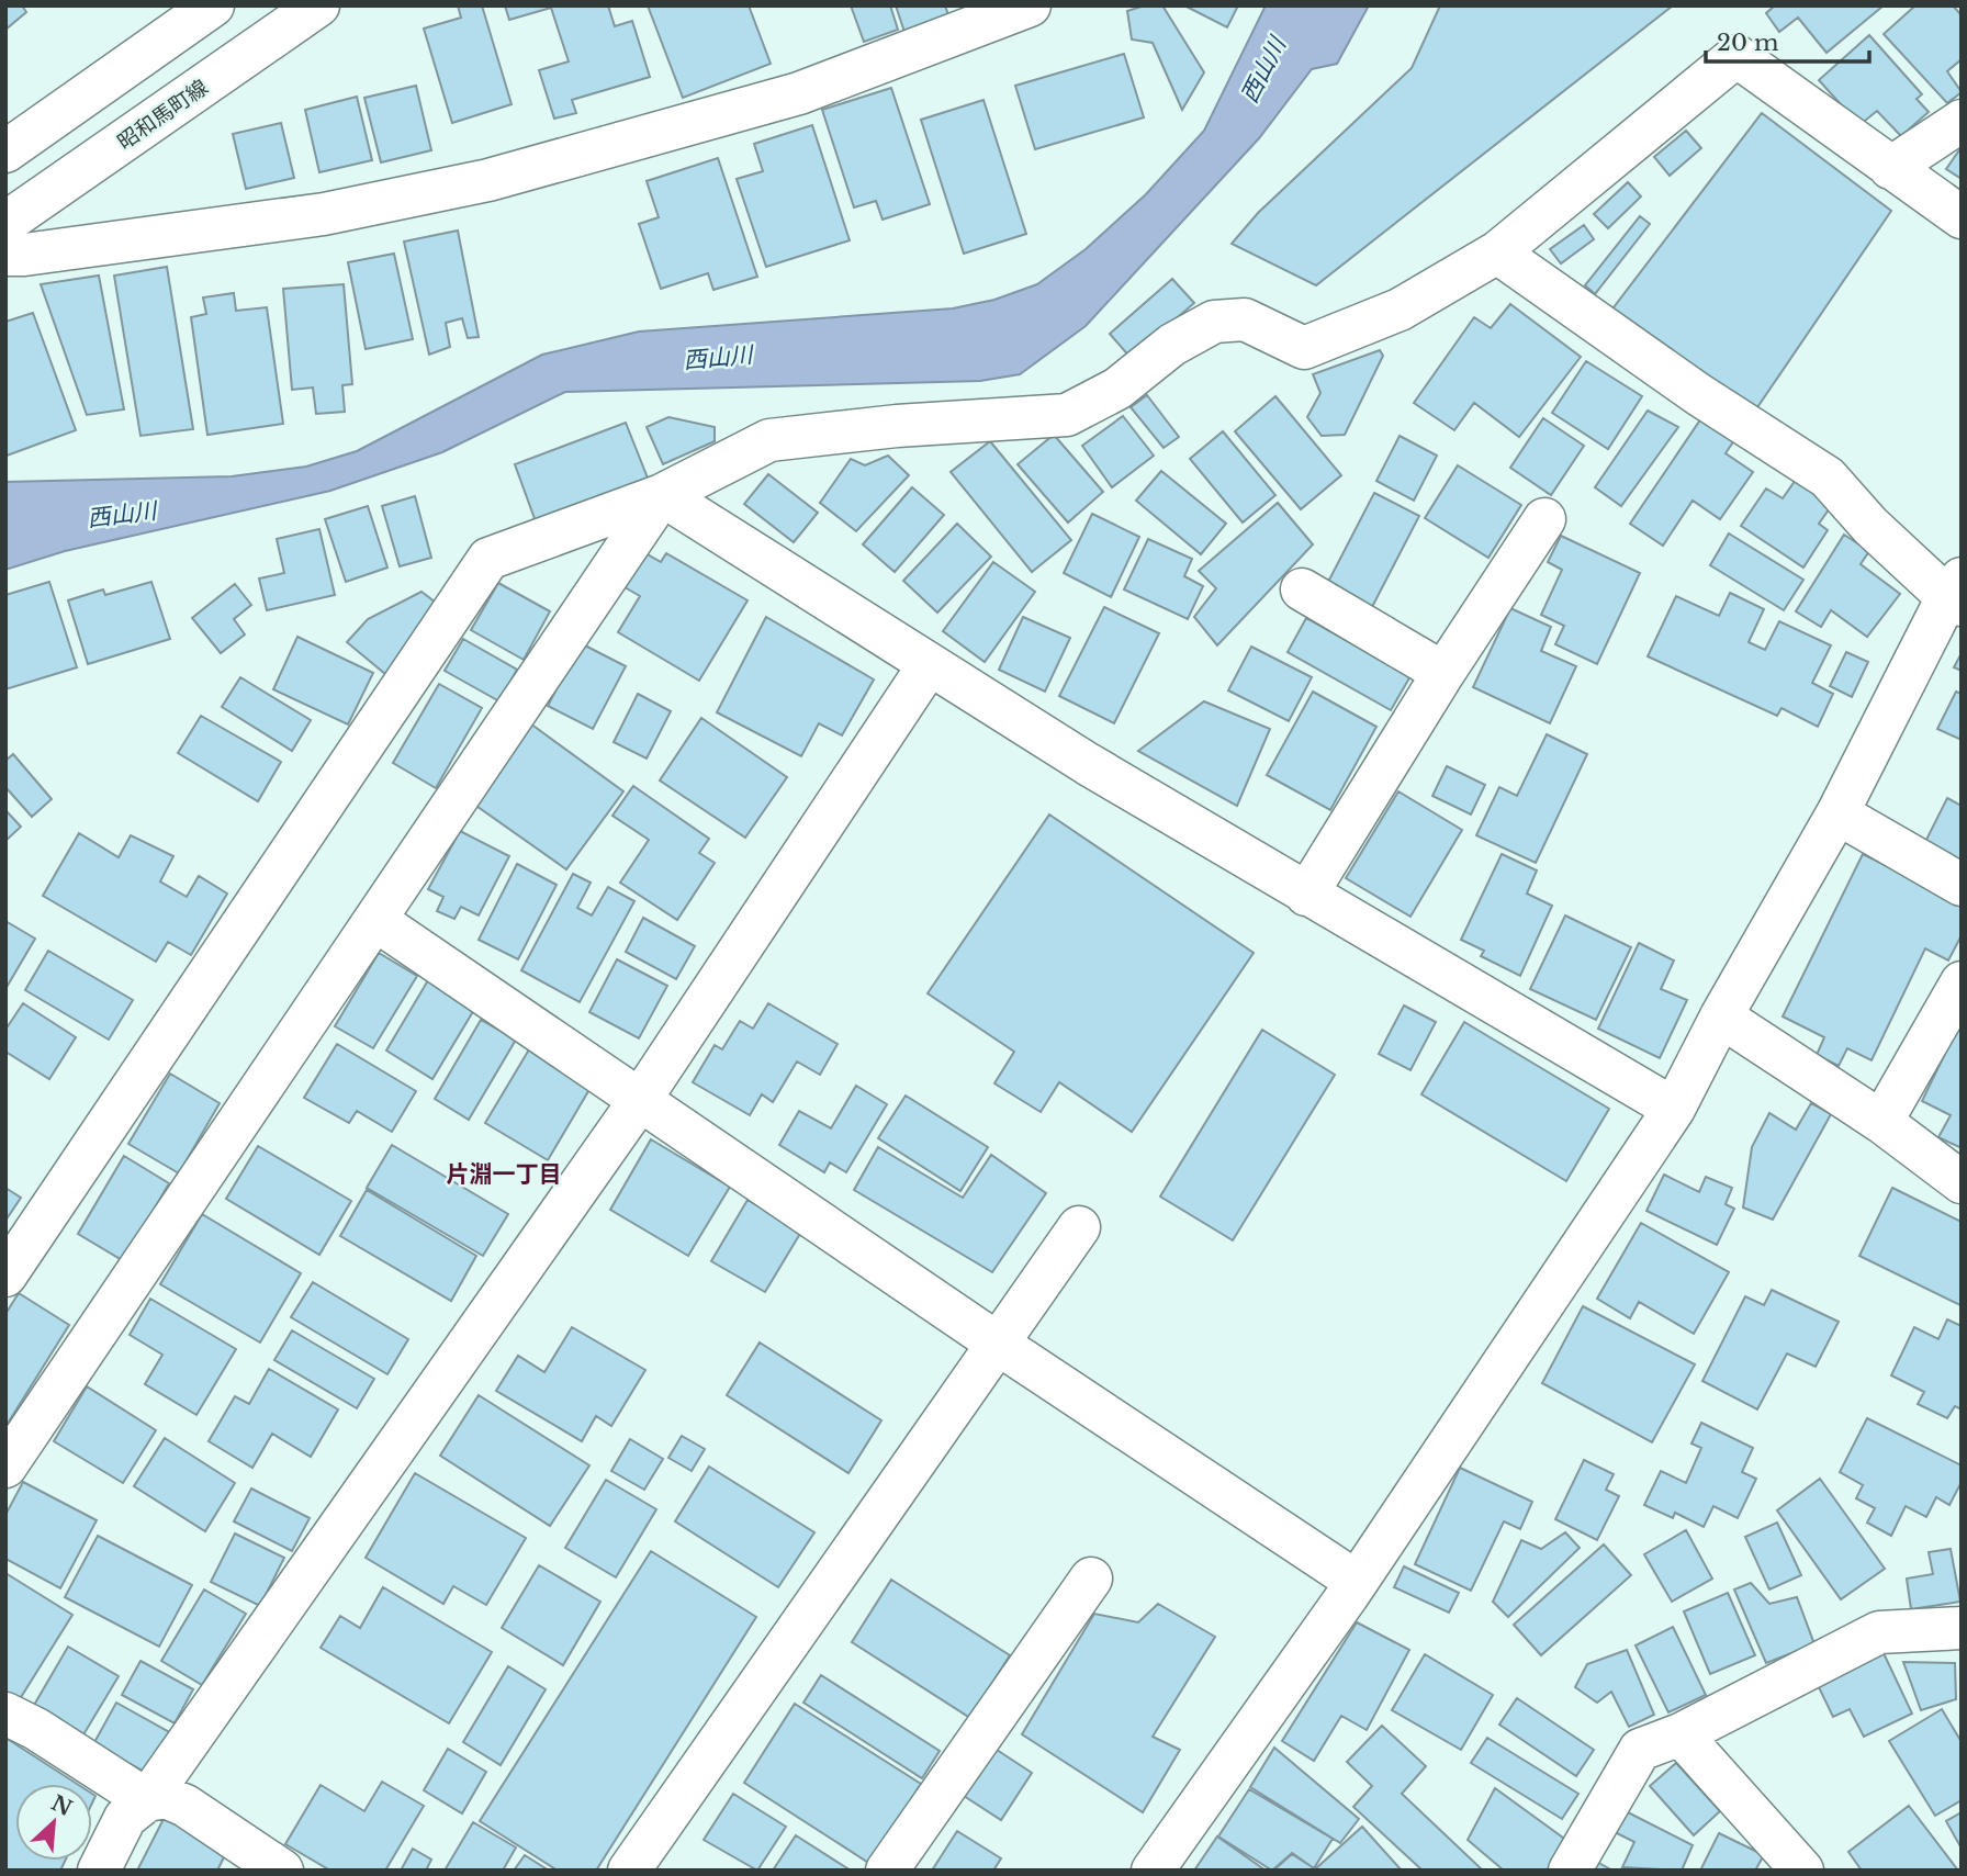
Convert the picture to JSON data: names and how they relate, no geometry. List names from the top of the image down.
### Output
{
  "streets": {
    "street": ["昭和馬町線"]
  },
  "districts": ["片淵一丁目"],
  "water": ["西山川"],
  "scale_bar": "20 m",
  "north": "top right"
}
